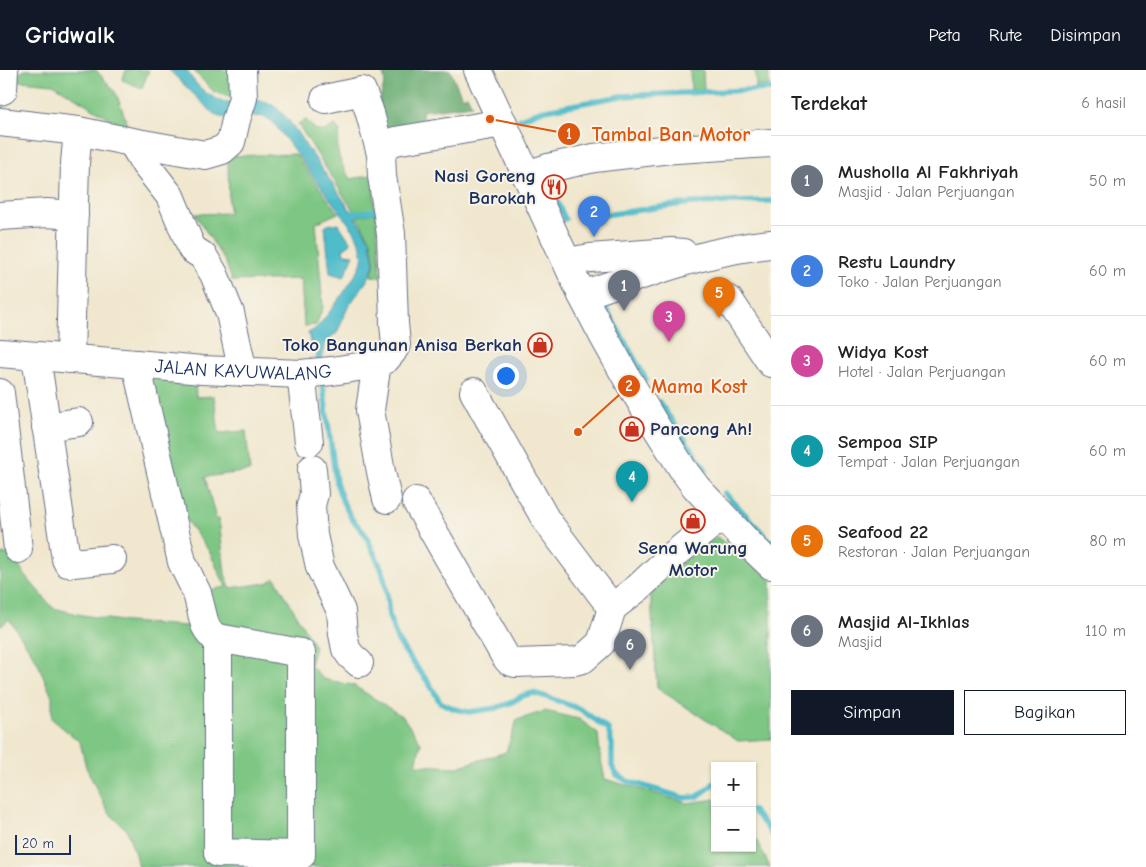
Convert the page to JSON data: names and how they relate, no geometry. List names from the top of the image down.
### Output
{
  "streets": {
    "street": ["JALAN KAYUWALANG"]
  },
  "places": {
    "other": ["Tambal Ban Motor", "Mama Kost"],
    "restaurant": ["Nasi Goreng Barokah"],
    "shop": ["Toko Bangunan Anisa Berkah", "Pancong Ah!", "Sena Warung Motor"]
  },
  "scale_bar": "20 m",
  "page": {
    "header": "Gridwalk",
    "nav": ["Peta", "Rute", "Disimpan"],
    "heading": ["Terdekat", "6 hasil"],
    "list": [
      {
        "mark": "1",
        "name": "Musholla Al Fakhriyah",
        "note": "Masjid · Jalan Perjuangan",
        "value": "50 m"
      },
      {
        "mark": "2",
        "name": "Restu Laundry",
        "note": "Toko · Jalan Perjuangan",
        "value": "60 m"
      },
      {
        "mark": "3",
        "name": "Widya Kost",
        "note": "Hotel · Jalan Perjuangan",
        "value": "60 m"
      },
      {
        "mark": "4",
        "name": "Sempoa SIP",
        "note": "Tempat · Jalan Perjuangan",
        "value": "60 m"
      },
      {
        "mark": "5",
        "name": "Seafood 22",
        "note": "Restoran · Jalan Perjuangan",
        "value": "80 m"
      },
      {
        "mark": "6",
        "name": "Masjid Al-Ikhlas",
        "note": "Masjid",
        "value": "110 m"
      }
    ],
    "pins": [
      "2",
      "1",
      "5",
      "3",
      "4",
      "6"
    ],
    "buttons": ["Simpan", "Bagikan"],
    "map_buttons": ["+", "−"],
    "scale": "20 m"
  }
}
